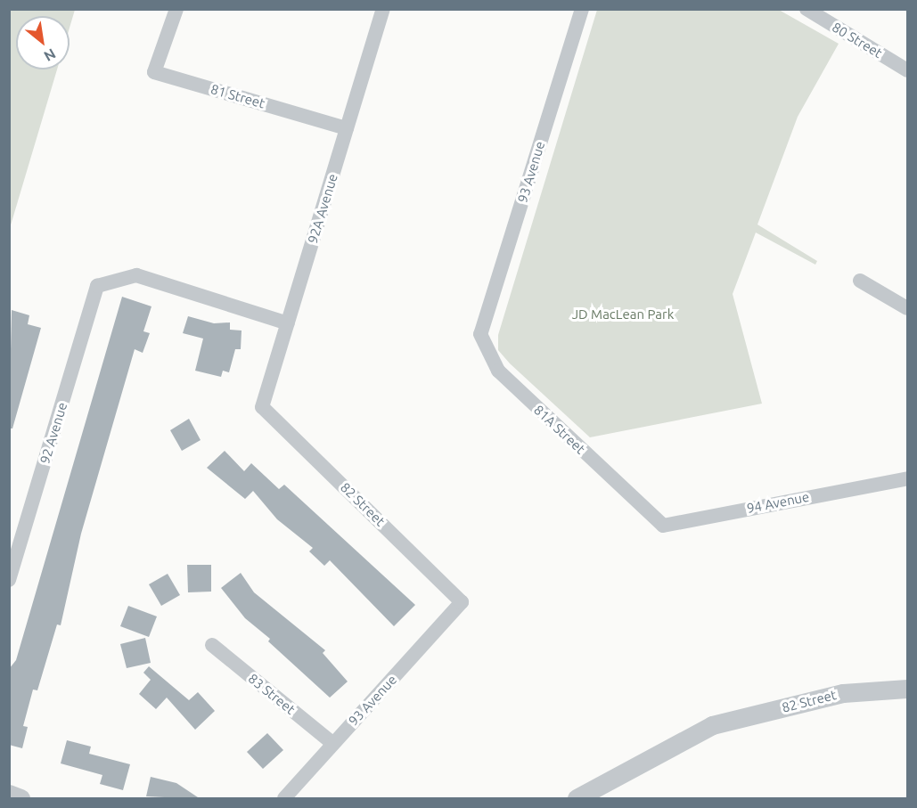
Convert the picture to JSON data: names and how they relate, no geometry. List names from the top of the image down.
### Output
{
  "streets": {
    "street": [
      "80 Street",
      "81 Street",
      "93 Avenue",
      "92A Avenue",
      "81A Street",
      "92 Avenue",
      "94 Avenue",
      "82 Street",
      "83 Street"
    ]
  },
  "crossings": [
    ["81 Street", "92A Avenue"],
    ["93 Avenue", "81A Street"],
    ["93 Avenue", "82 Street"],
    ["93 Avenue", "83 Street"],
    ["92A Avenue", "92 Avenue"],
    ["92A Avenue", "82 Street"],
    ["81A Street", "94 Avenue"]
  ],
  "parks": ["JD MacLean Park"],
  "north": "bottom right"
}
